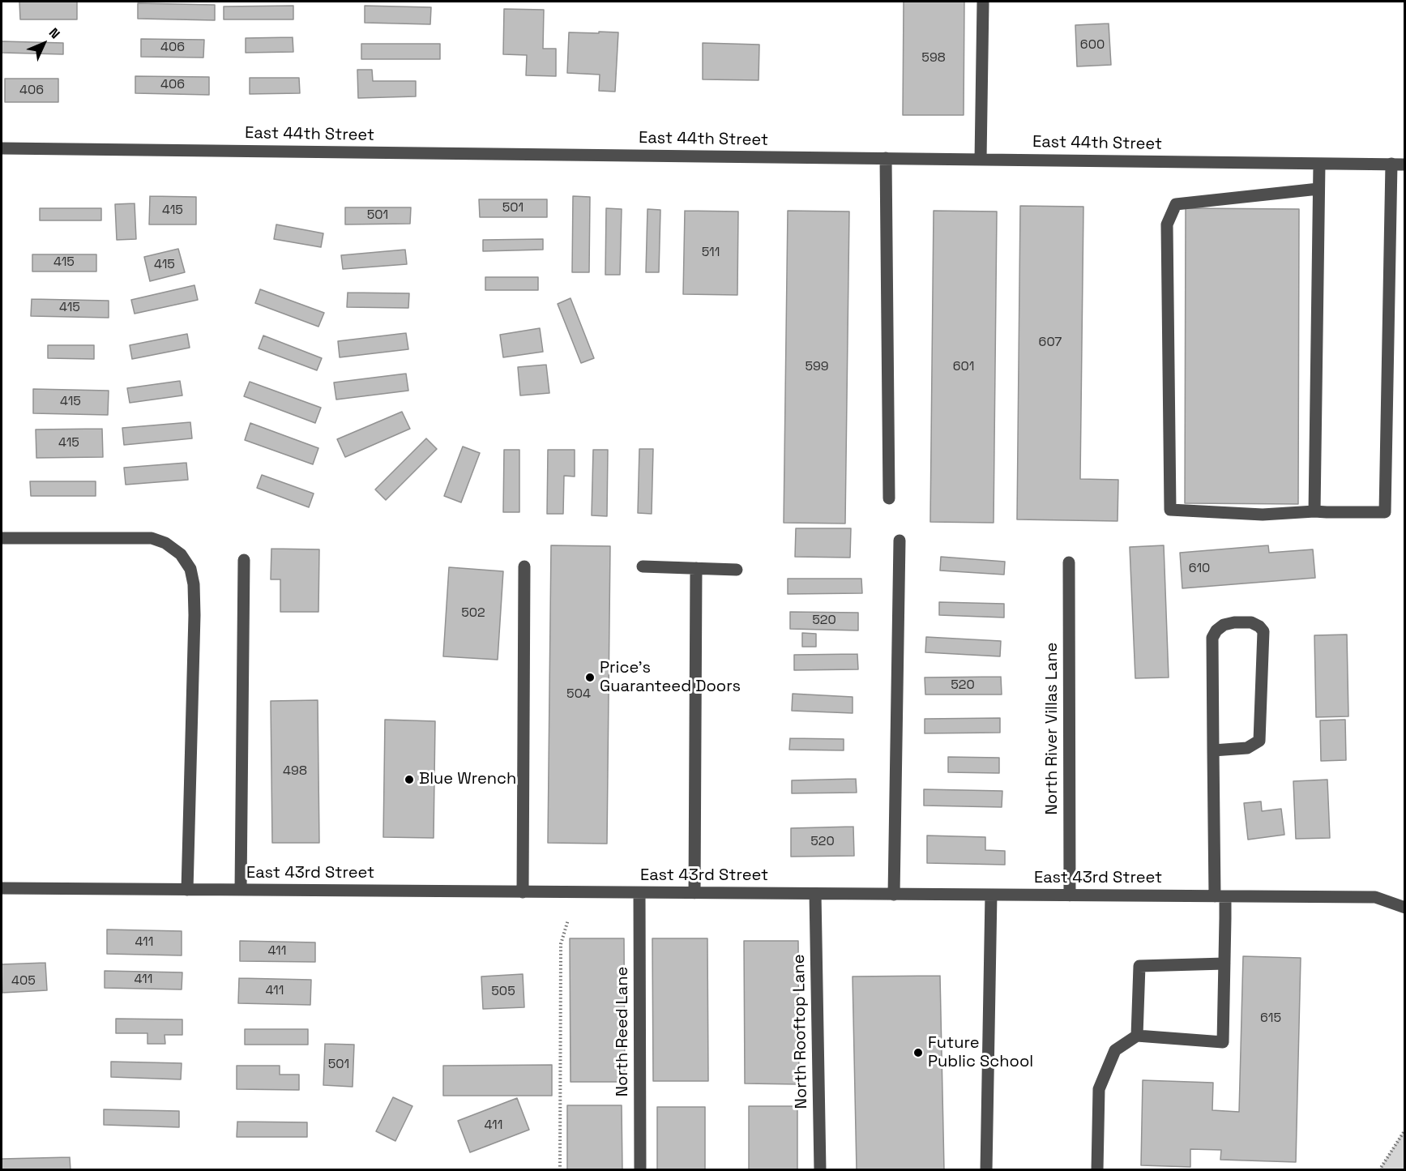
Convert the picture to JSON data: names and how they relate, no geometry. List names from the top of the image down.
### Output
{
  "streets": {
    "street": [
      "East 44th Street",
      "North River Villas Lane",
      "East 43rd Street",
      "North Reed Lane",
      "North Rooftop Lane"
    ]
  },
  "crossings": [
    ["North River Villas Lane", "East 43rd Street"],
    ["East 43rd Street", "North Reed Lane"],
    ["East 43rd Street", "North Rooftop Lane"]
  ],
  "places": ["Price's Guaranteed Doors", "Blue Wrench", "Future Public School"],
  "house_numbers": [
    "600",
    "406",
    "598",
    "406",
    "406",
    "501",
    "415",
    "501",
    "511",
    "415",
    "415",
    "415",
    "607",
    "599",
    "601",
    "415",
    "415",
    "610",
    "502",
    "520",
    "520",
    "504",
    "498",
    "520",
    "411",
    "411",
    "411",
    "405",
    "411",
    "505",
    "615",
    "501",
    "411"
  ],
  "north": "top right"
}
